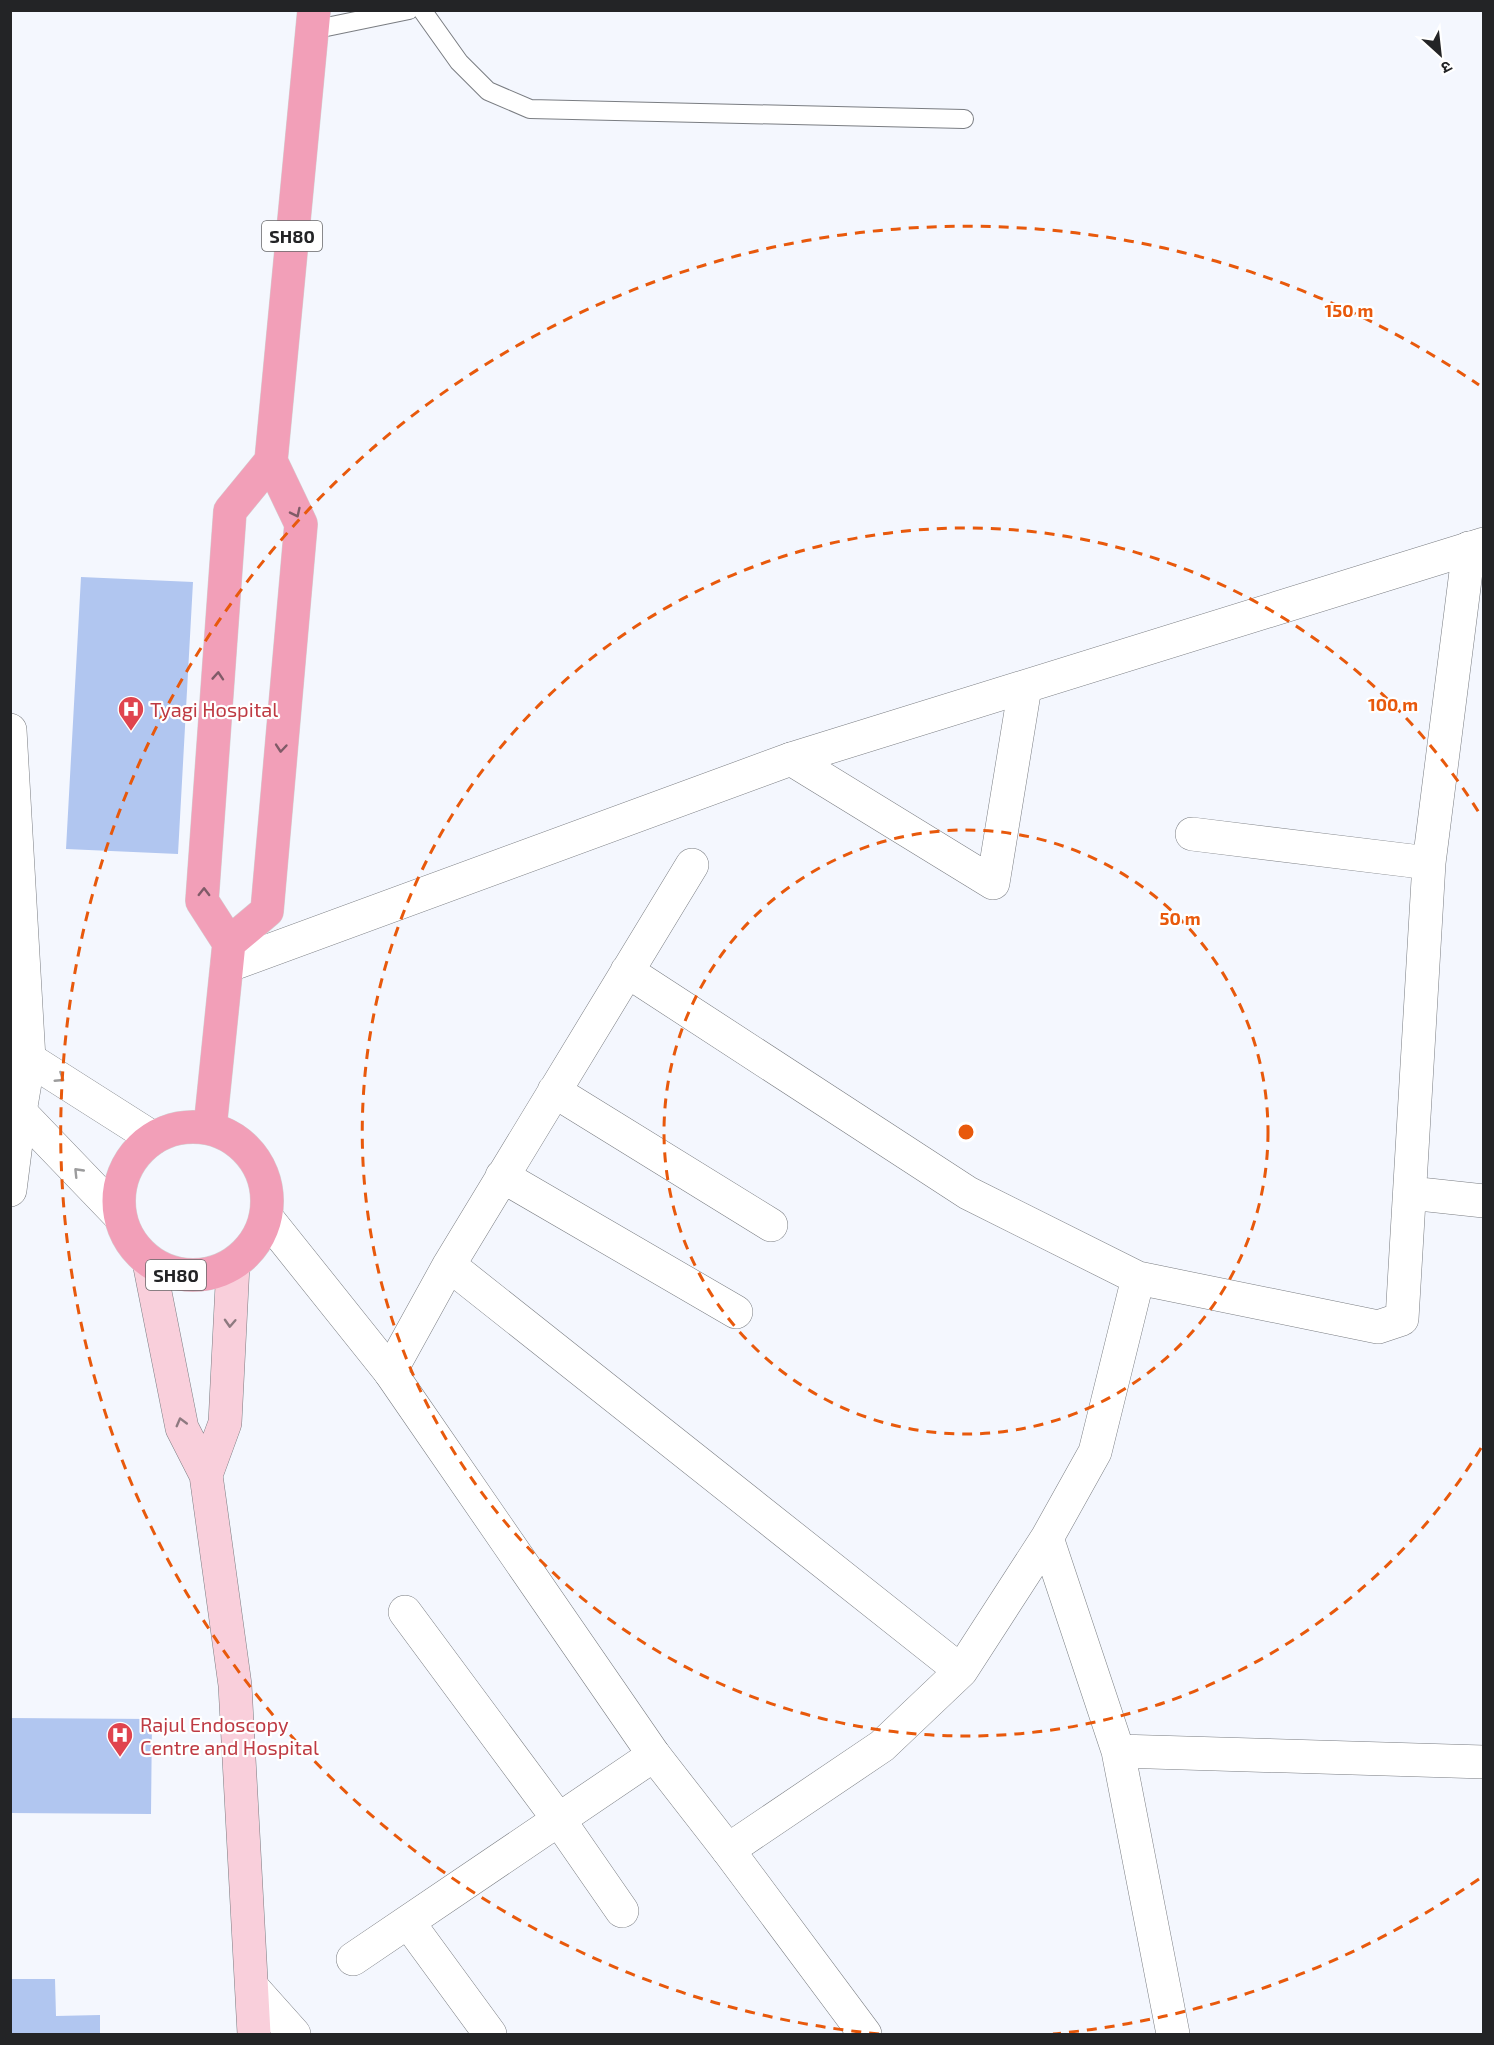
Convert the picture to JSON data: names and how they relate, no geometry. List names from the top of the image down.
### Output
{
  "streets": {
    "main road": ["SH80"]
  },
  "places": {
    "hospital": ["Tyagi Hospital", "Rajul Endoscopy Centre and Hospital"]
  },
  "north": "bottom right",
  "rings": ["150 m", "100 m", "50 m"]
}
